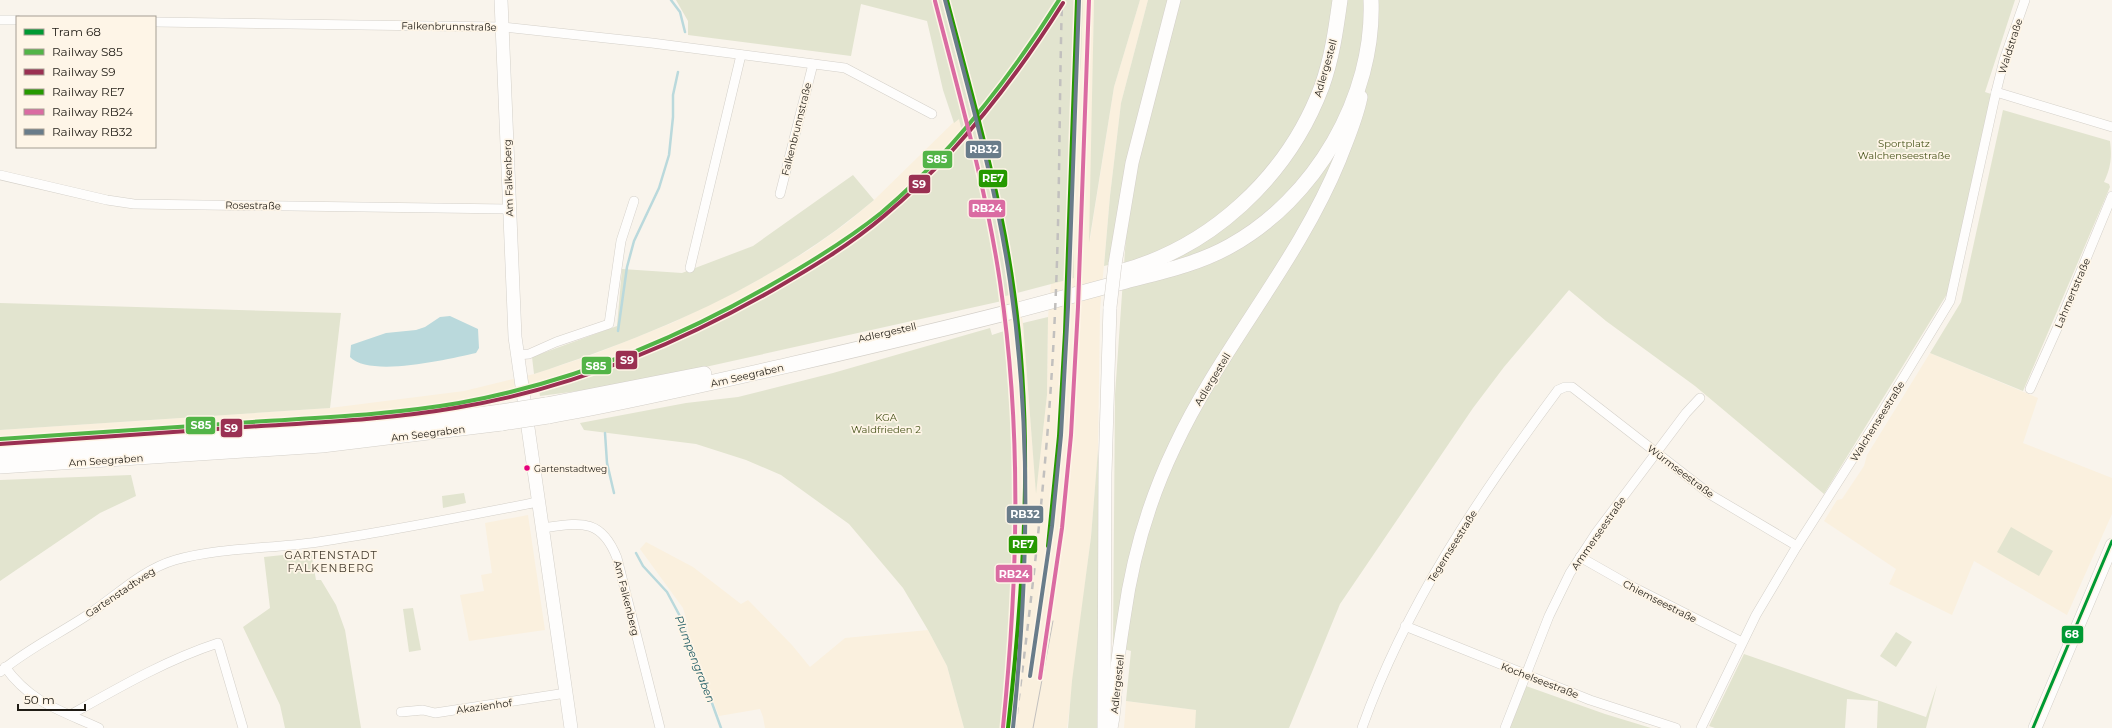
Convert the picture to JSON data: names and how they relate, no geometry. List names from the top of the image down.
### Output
{
  "streets": {
    "main road": ["Adlergestell", "Am Falkenberg", "Am Seegraben"],
    "street": [
      "Falkenbrunnstraße",
      "Waldstraße",
      "Rosestraße",
      "Lahmertstraße",
      "Walchenseestraße",
      "Würmseestraße",
      "Ammerseestraße",
      "Tegernseestraße",
      "Gartenstadtweg",
      "Chiemseestraße",
      "Kochelseestraße",
      "Akazienhof"
    ]
  },
  "crossings": [
    ["Falkenbrunnstraße", "Am Falkenberg"],
    ["Waldstraße", "Walchenseestraße"],
    ["Adlergestell", "Am Seegraben"],
    ["Am Falkenberg", "Rosestraße"],
    ["Am Falkenberg", "Gartenstadtweg"],
    ["Am Falkenberg", "Akazienhof"],
    ["Walchenseestraße", "Würmseestraße"],
    ["Walchenseestraße", "Chiemseestraße"],
    ["Würmseestraße", "Ammerseestraße"],
    ["Würmseestraße", "Tegernseestraße"],
    ["Ammerseestraße", "Chiemseestraße"],
    ["Ammerseestraße", "Kochelseestraße"],
    ["Tegernseestraße", "Kochelseestraße"]
  ],
  "districts": ["GARTENSTADT FALKENBERG"],
  "water": ["Plumpengraben"],
  "parks": ["Sportplatz Walchenseestraße", "KGA Waldfrieden 2"],
  "places": ["Gartenstadtweg"],
  "lines": [
    "rail line S85",
    "rail line RE7",
    "rail line RB24",
    "rail line RB32",
    "rail line S9",
    "tram line 68"
  ],
  "legend": [
    "Tram 68",
    "Railway S85",
    "Railway S9",
    "Railway RE7",
    "Railway RB24",
    "Railway RB32"
  ],
  "scale_bar": "50 m"
}
